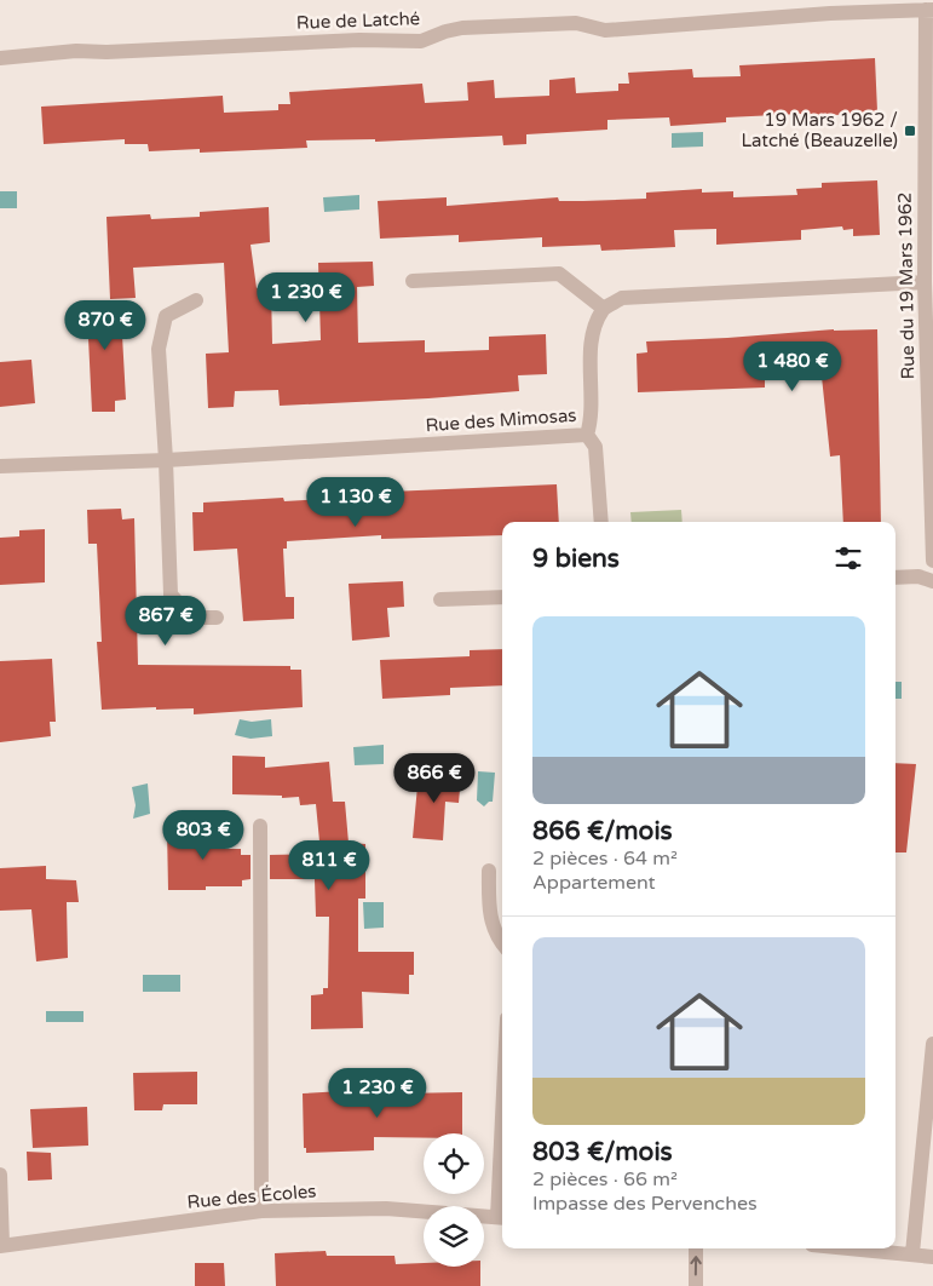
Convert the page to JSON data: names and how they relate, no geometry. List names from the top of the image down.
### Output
{
  "streets": {
    "street": [
      "Rue de Latché",
      "Rue du 19 Mars 1962",
      "Rue des Mimosas",
      "Rue des Écoles"
    ]
  },
  "crossings": [
    ["Rue de Latché", "Rue du 19 Mars 1962"]
  ],
  "places": {
    "transit": ["19 Mars 1962 / Latché (Beauzelle)"]
  },
  "page": {
    "price": [
      "1 230 €",
      "870 €",
      "1 480 €",
      "1 130 €",
      "867 €",
      "866 €",
      "803 €",
      "811 €",
      "1 230 €"
    ],
    "heading": "9 biens",
    "list": [
      {
        "name": "866 €/mois",
        "note": "2 pièces · 64 m² · Appartement"
      },
      {
        "name": "803 €/mois",
        "note": "2 pièces · 66 m² · Impasse des Pervenches"
      }
    ]
  }
}
